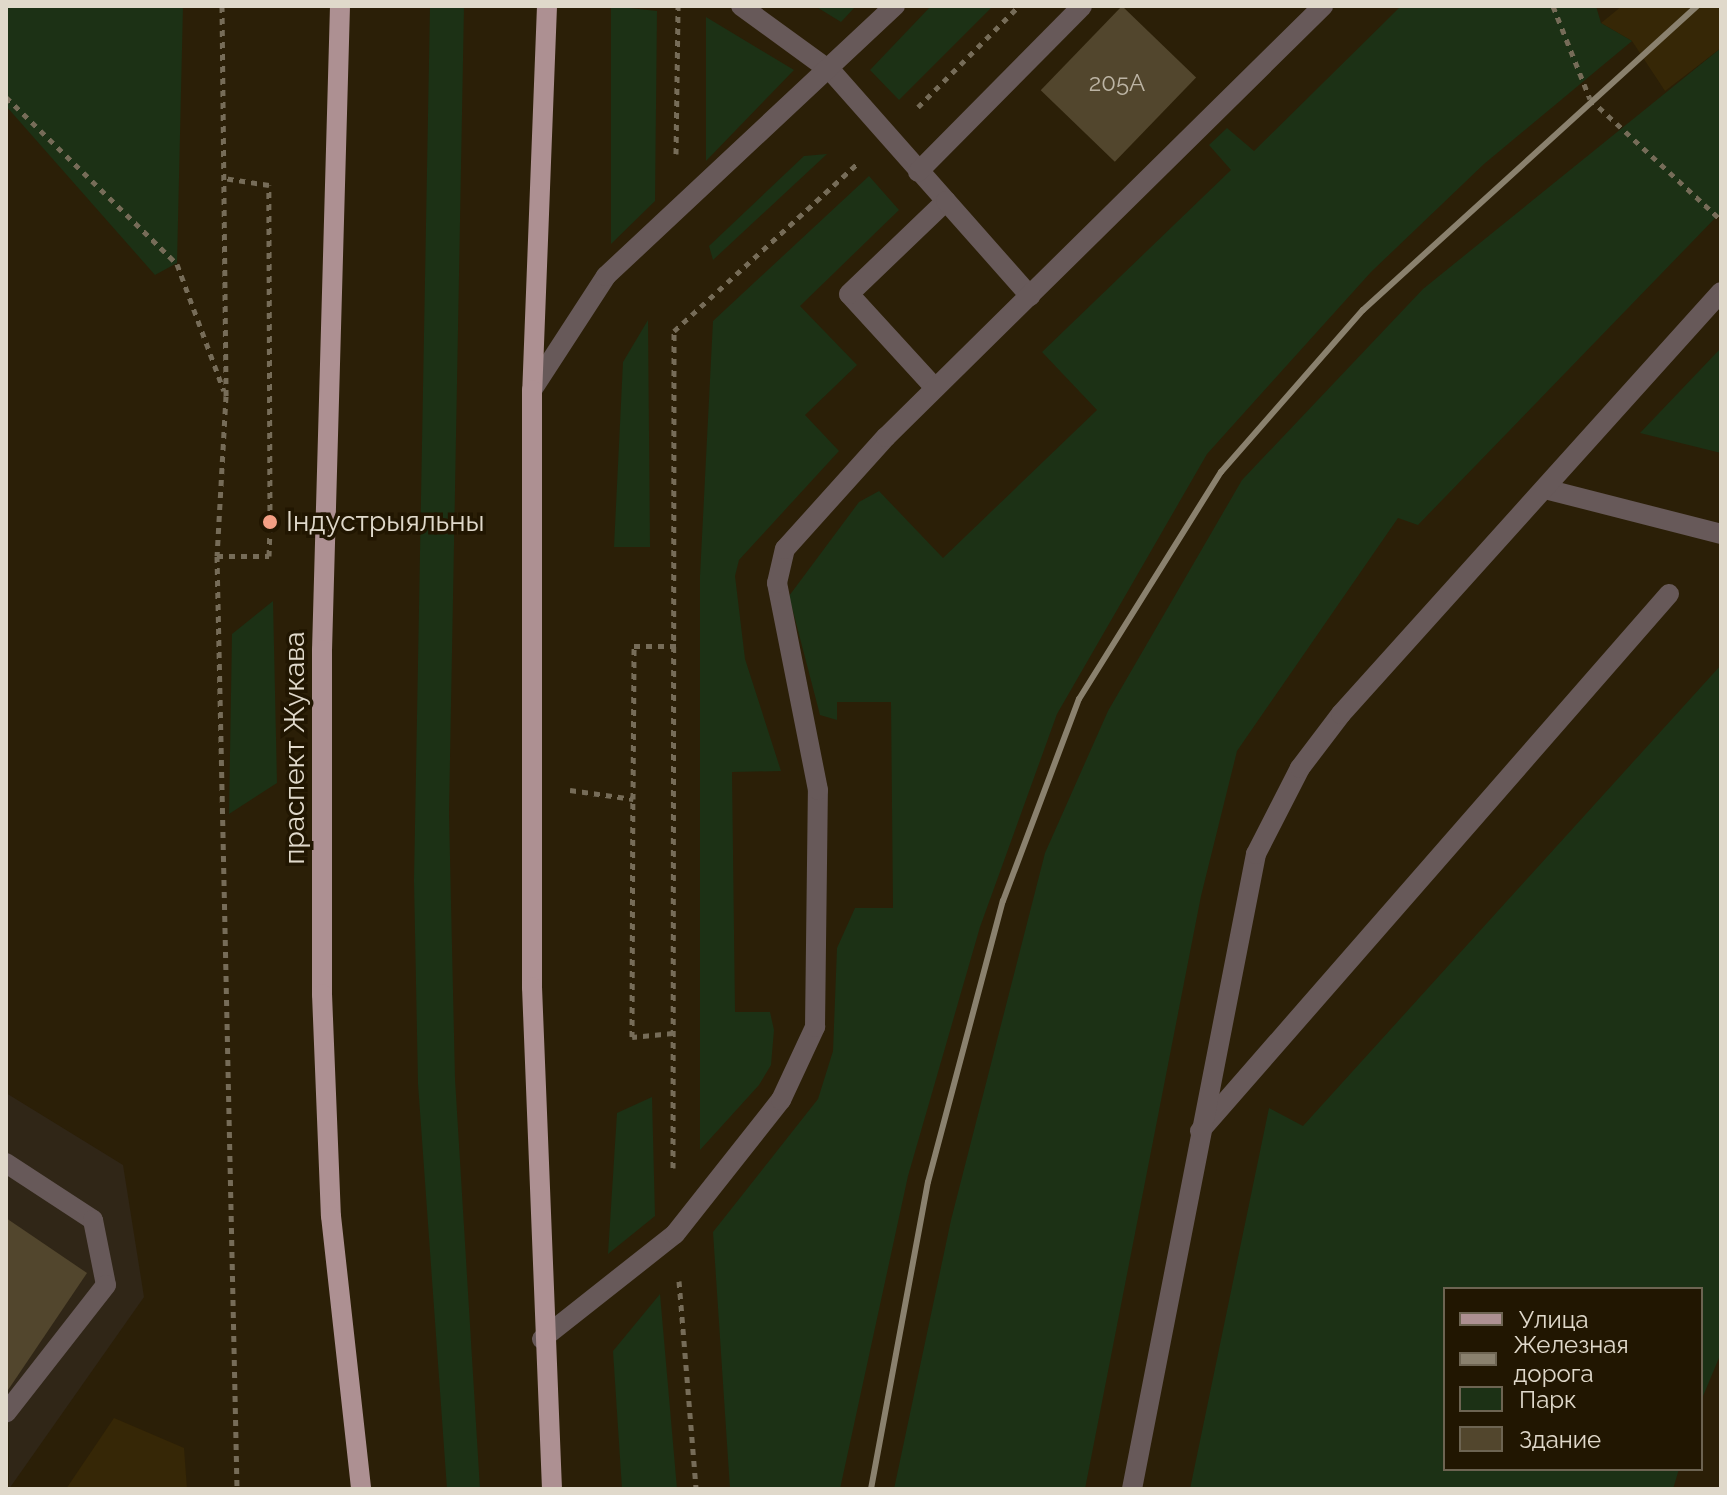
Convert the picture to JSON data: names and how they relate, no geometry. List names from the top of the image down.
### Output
{
  "streets": {
    "main road": ["праспект Жукава"]
  },
  "places": ["Індустрыяльны"],
  "house_numbers": ["205А"],
  "legend": [
    "Улица",
    "Железная дорога",
    "Парк",
    "Здание"
  ]
}
